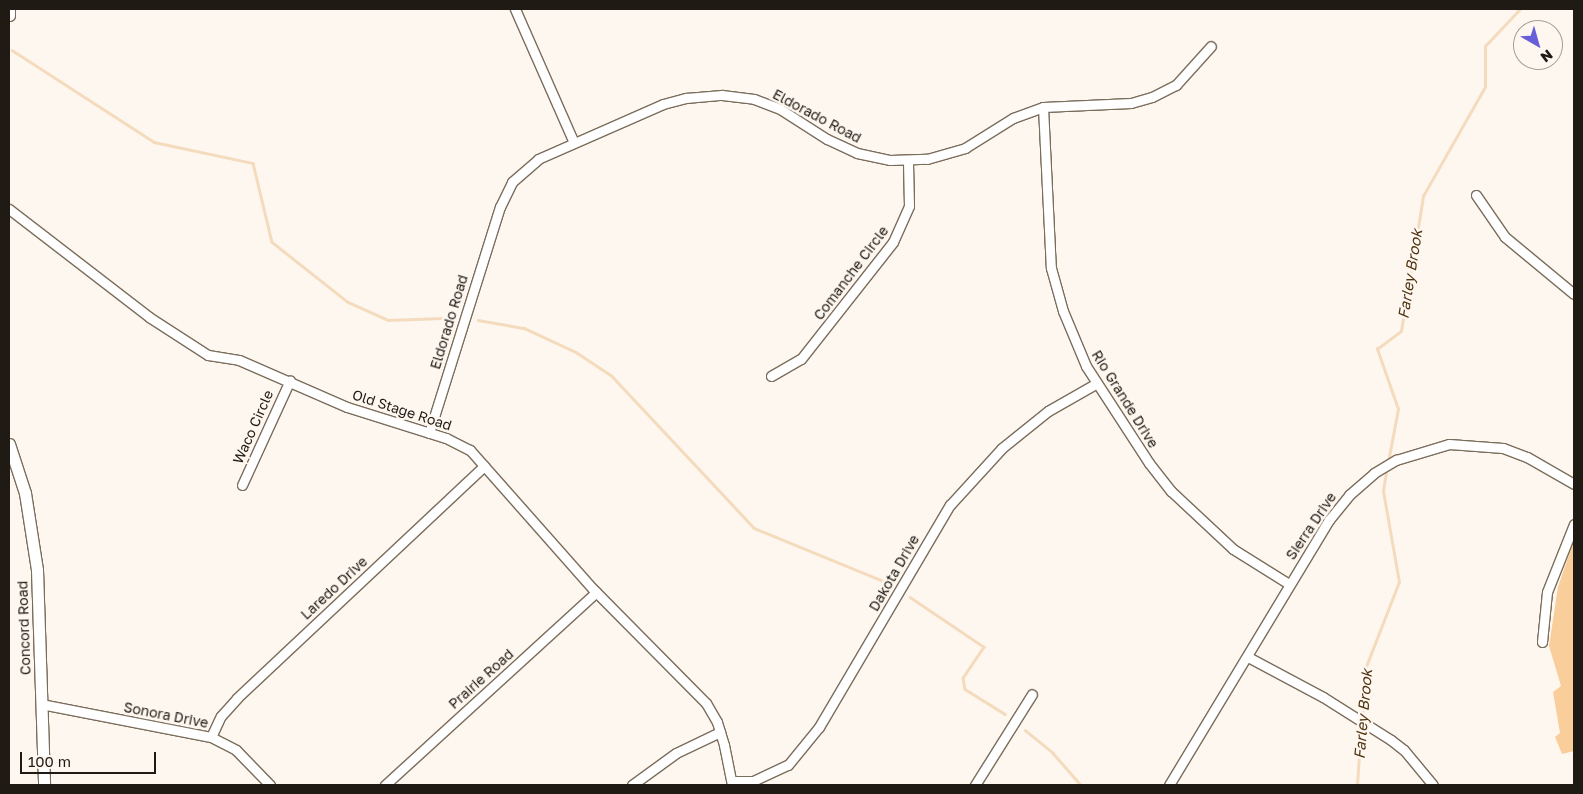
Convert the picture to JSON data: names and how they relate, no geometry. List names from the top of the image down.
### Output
{
  "streets": {
    "main road": ["Concord Road"],
    "street": [
      "Eldorado Road",
      "Comanche Circle",
      "Rio Grande Drive",
      "Old Stage Road",
      "Waco Circle",
      "Sierra Drive",
      "Dakota Drive",
      "Laredo Drive",
      "Prairie Road",
      "Sonora Drive"
    ]
  },
  "crossings": [
    ["Eldorado Road", "Comanche Circle"],
    ["Eldorado Road", "Rio Grande Drive"],
    ["Eldorado Road", "Old Stage Road"],
    ["Rio Grande Drive", "Sierra Drive"],
    ["Rio Grande Drive", "Dakota Drive"],
    ["Old Stage Road", "Waco Circle"],
    ["Old Stage Road", "Dakota Drive"],
    ["Old Stage Road", "Laredo Drive"],
    ["Old Stage Road", "Prairie Road"],
    ["Laredo Drive", "Sonora Drive"],
    ["Concord Road", "Sonora Drive"]
  ],
  "water": ["Farley Brook"],
  "scale_bar": "100 m",
  "north": "bottom right"
}
